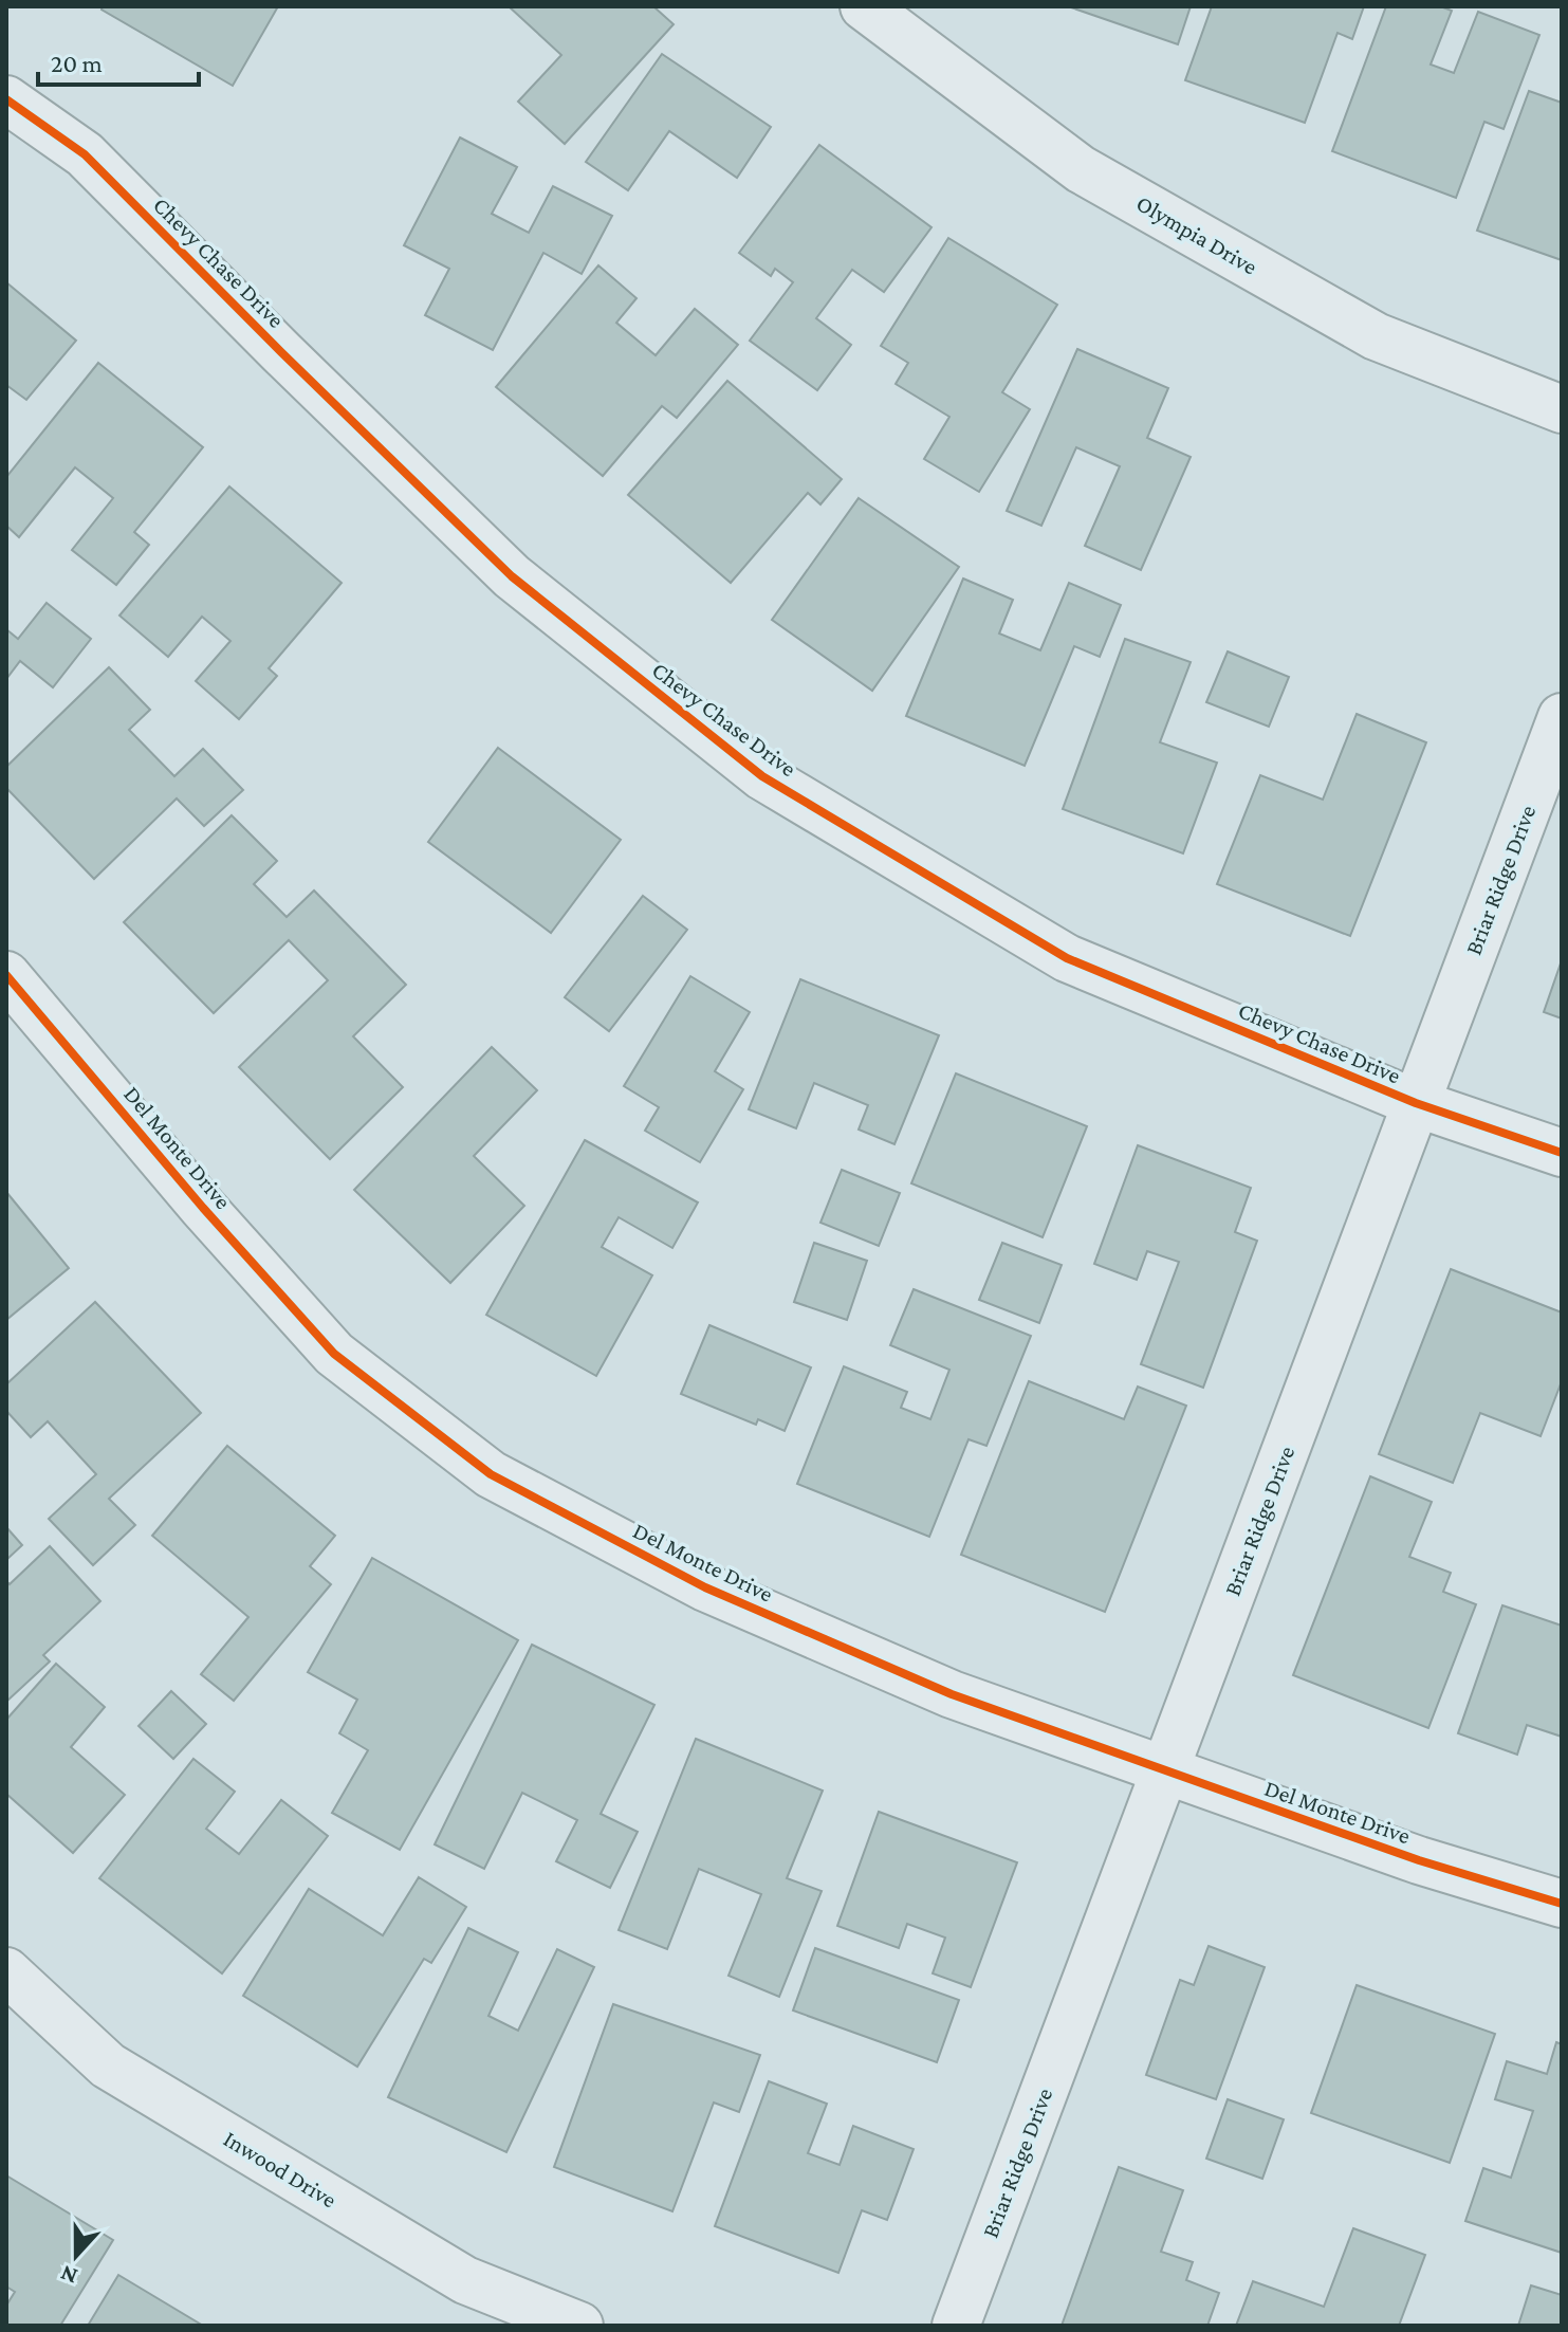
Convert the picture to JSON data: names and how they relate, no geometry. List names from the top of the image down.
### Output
{
  "streets": {
    "street": [
      "Olympia Drive",
      "Chevy Chase Drive",
      "Briar Ridge Drive",
      "Del Monte Drive",
      "Inwood Drive"
    ]
  },
  "crossings": [
    ["Chevy Chase Drive", "Briar Ridge Drive"],
    ["Briar Ridge Drive", "Del Monte Drive"]
  ],
  "scale_bar": "20 m",
  "north": "bottom"
}
